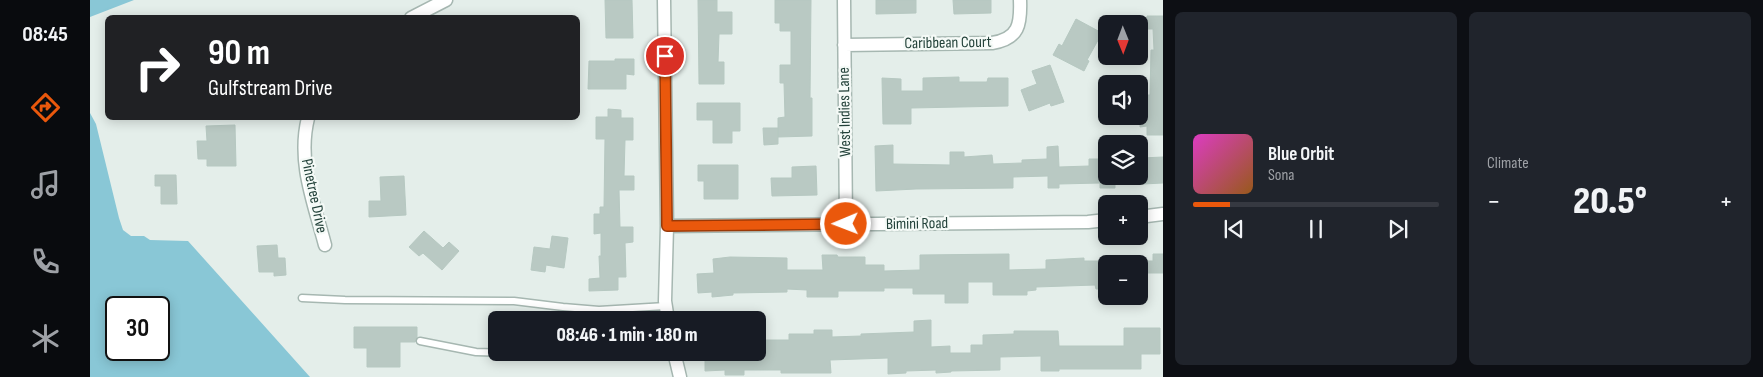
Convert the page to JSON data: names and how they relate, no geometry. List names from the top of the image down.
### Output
{
  "streets": {
    "street": [
      "Caribbean Court",
      "West Indies Lane",
      "Pinetree Drive",
      "Bimini Road"
    ]
  },
  "crossings": [
    ["Caribbean Court", "West Indies Lane"],
    ["West Indies Lane", "Bimini Road"]
  ],
  "north": "bottom",
  "page": {
    "tabs": "08:45",
    "tile": "Climate",
    "map_buttons": ["+", "−"],
    "turn": ["90 m", "Gulfstream Drive"],
    "song": ["Blue Orbit", "Sona"],
    "heat": ["−", "20.5°", "+"],
    "limit": "30",
    "trip": "08:46 · 1 min · 180 m"
  }
}
